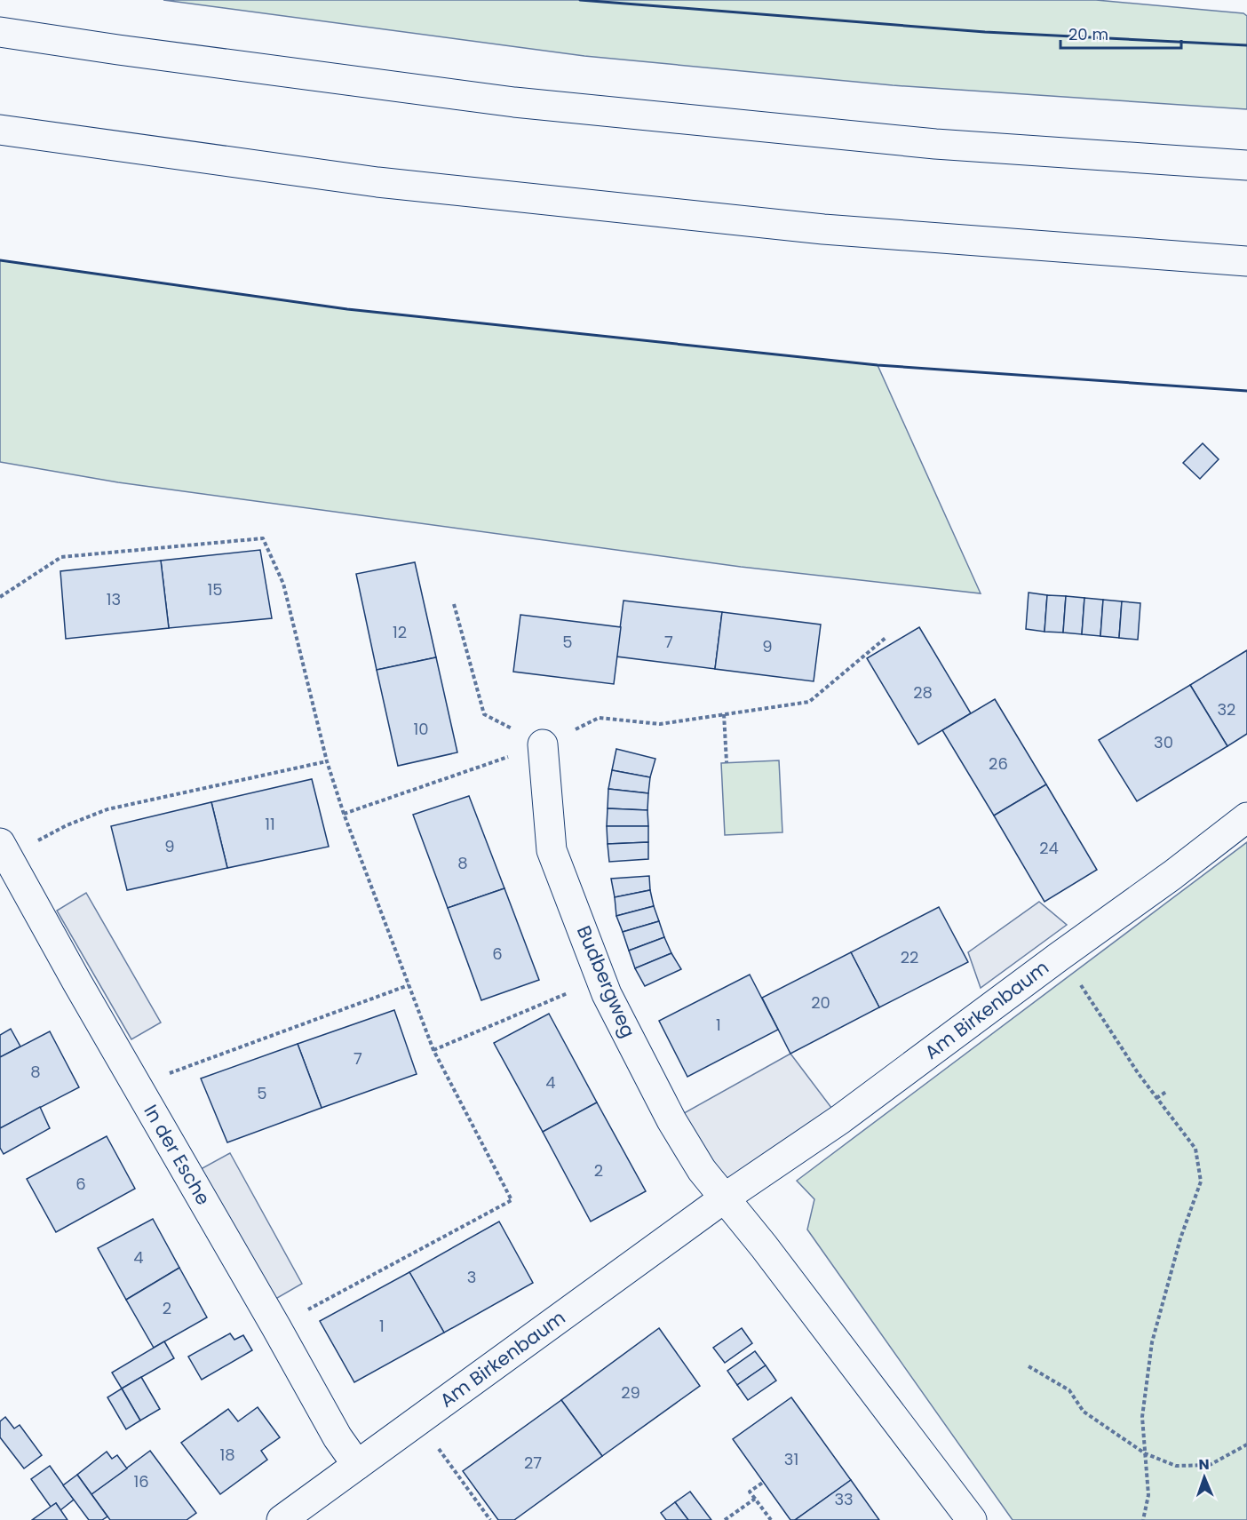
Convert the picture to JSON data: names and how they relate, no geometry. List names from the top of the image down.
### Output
{
  "streets": {
    "main road": ["Budbergweg", "Am Birkenbaum", "In der Esche"]
  },
  "crossings": [
    ["Budbergweg", "Am Birkenbaum"],
    ["Am Birkenbaum", "In der Esche"]
  ],
  "house_numbers": [
    "15",
    "13",
    "12",
    "5",
    "7",
    "9",
    "28",
    "32",
    "10",
    "30",
    "26",
    "11",
    "9",
    "24",
    "8",
    "6",
    "22",
    "20",
    "1",
    "7",
    "8",
    "4",
    "5",
    "2",
    "6",
    "4",
    "3",
    "2",
    "1",
    "29",
    "18",
    "31",
    "27",
    "16",
    "33"
  ],
  "scale_bar": "20 m",
  "north": "top"
}
